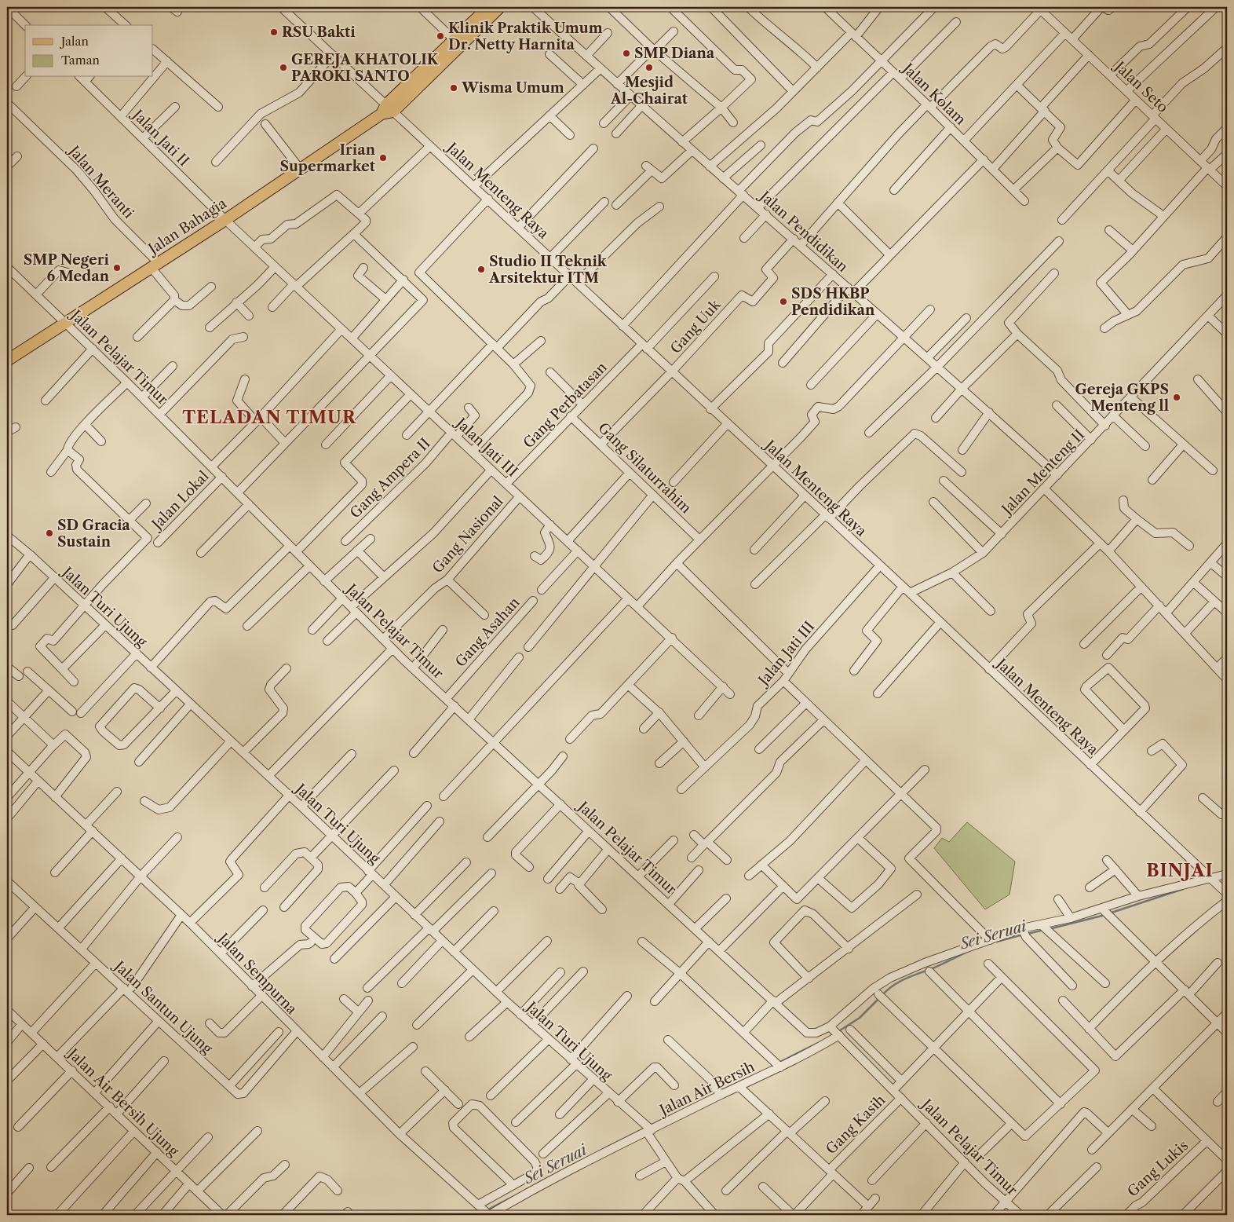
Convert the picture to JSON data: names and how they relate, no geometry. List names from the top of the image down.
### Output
{
  "streets": {
    "main road": ["Jalan Bahagia"],
    "street": [
      "Jalan Seto",
      "Jalan Kolam",
      "Jalan Jati II",
      "Jalan Meranti",
      "Jalan Menteng Raya",
      "Jalan Pendidikan",
      "Gang Uuk",
      "Jalan Pelajar Timur",
      "Gang Perbatasan",
      "Jalan Jati III",
      "Gang Silaturrahim",
      "Jalan Menteng II",
      "Gang Ampera II",
      "Jalan Lokal",
      "Gang Nasional",
      "Jalan Turi Ujung",
      "Gang Asahan",
      "Jalan Sempurna",
      "Jalan Santun Ujung",
      "Jalan Air Bersih",
      "Jalan Air Bersih Ujung",
      "Gang Kasih",
      "Gang Lukis"
    ]
  },
  "crossings": [
    ["Jalan Jati II", "Jalan Bahagia"],
    ["Jalan Jati II", "Jalan Jati III"],
    ["Jalan Meranti", "Jalan Bahagia"],
    ["Jalan Menteng Raya", "Jalan Bahagia"],
    ["Jalan Menteng Raya", "Gang Uuk"],
    ["Jalan Menteng Raya", "Gang Perbatasan"],
    ["Jalan Menteng Raya", "Jalan Jati III"],
    ["Jalan Menteng Raya", "Jalan Menteng II"],
    ["Jalan Bahagia", "Jalan Pelajar Timur"],
    ["Jalan Bahagia", "Jalan Jati III"],
    ["Jalan Pendidikan", "Gang Uuk"],
    ["Jalan Pendidikan", "Jalan Menteng II"],
    ["Gang Uuk", "Gang Silaturrahim"],
    ["Jalan Pelajar Timur", "Jalan Lokal"],
    ["Jalan Pelajar Timur", "Gang Nasional"],
    ["Jalan Pelajar Timur", "Gang Asahan"],
    ["Jalan Pelajar Timur", "Gang Kasih"],
    ["Gang Perbatasan", "Jalan Jati III"],
    ["Gang Perbatasan", "Gang Silaturrahim"],
    ["Jalan Jati III", "Gang Ampera II"],
    ["Jalan Jati III", "Gang Nasional"],
    ["Jalan Lokal", "Jalan Turi Ujung"],
    ["Jalan Turi Ujung", "Jalan Air Bersih"],
    ["Jalan Sempurna", "Jalan Santun Ujung"],
    ["Jalan Sempurna", "Jalan Air Bersih"]
  ],
  "districts": ["TELADAN TIMUR", "BINJAI"],
  "water": ["Sei Seruai"],
  "places": [
    "RSU Bakti",
    "Klinik Praktik Umum Dr. Netty Harnita",
    "SMP Diana",
    "GEREJA KHATOLIK PAROKI SANTO",
    "Mesjid Al-Chairat",
    "Wisma Umum",
    "Irian Supermarket",
    "SMP Negeri 6 Medan",
    "Studio II Teknik Arsitektur ITM",
    "SDS HKBP Pendidikan",
    "Gereja GKPS Menteng ll",
    "SD Gracia Sustain"
  ],
  "legend": ["Jalan", "Taman"]
}
